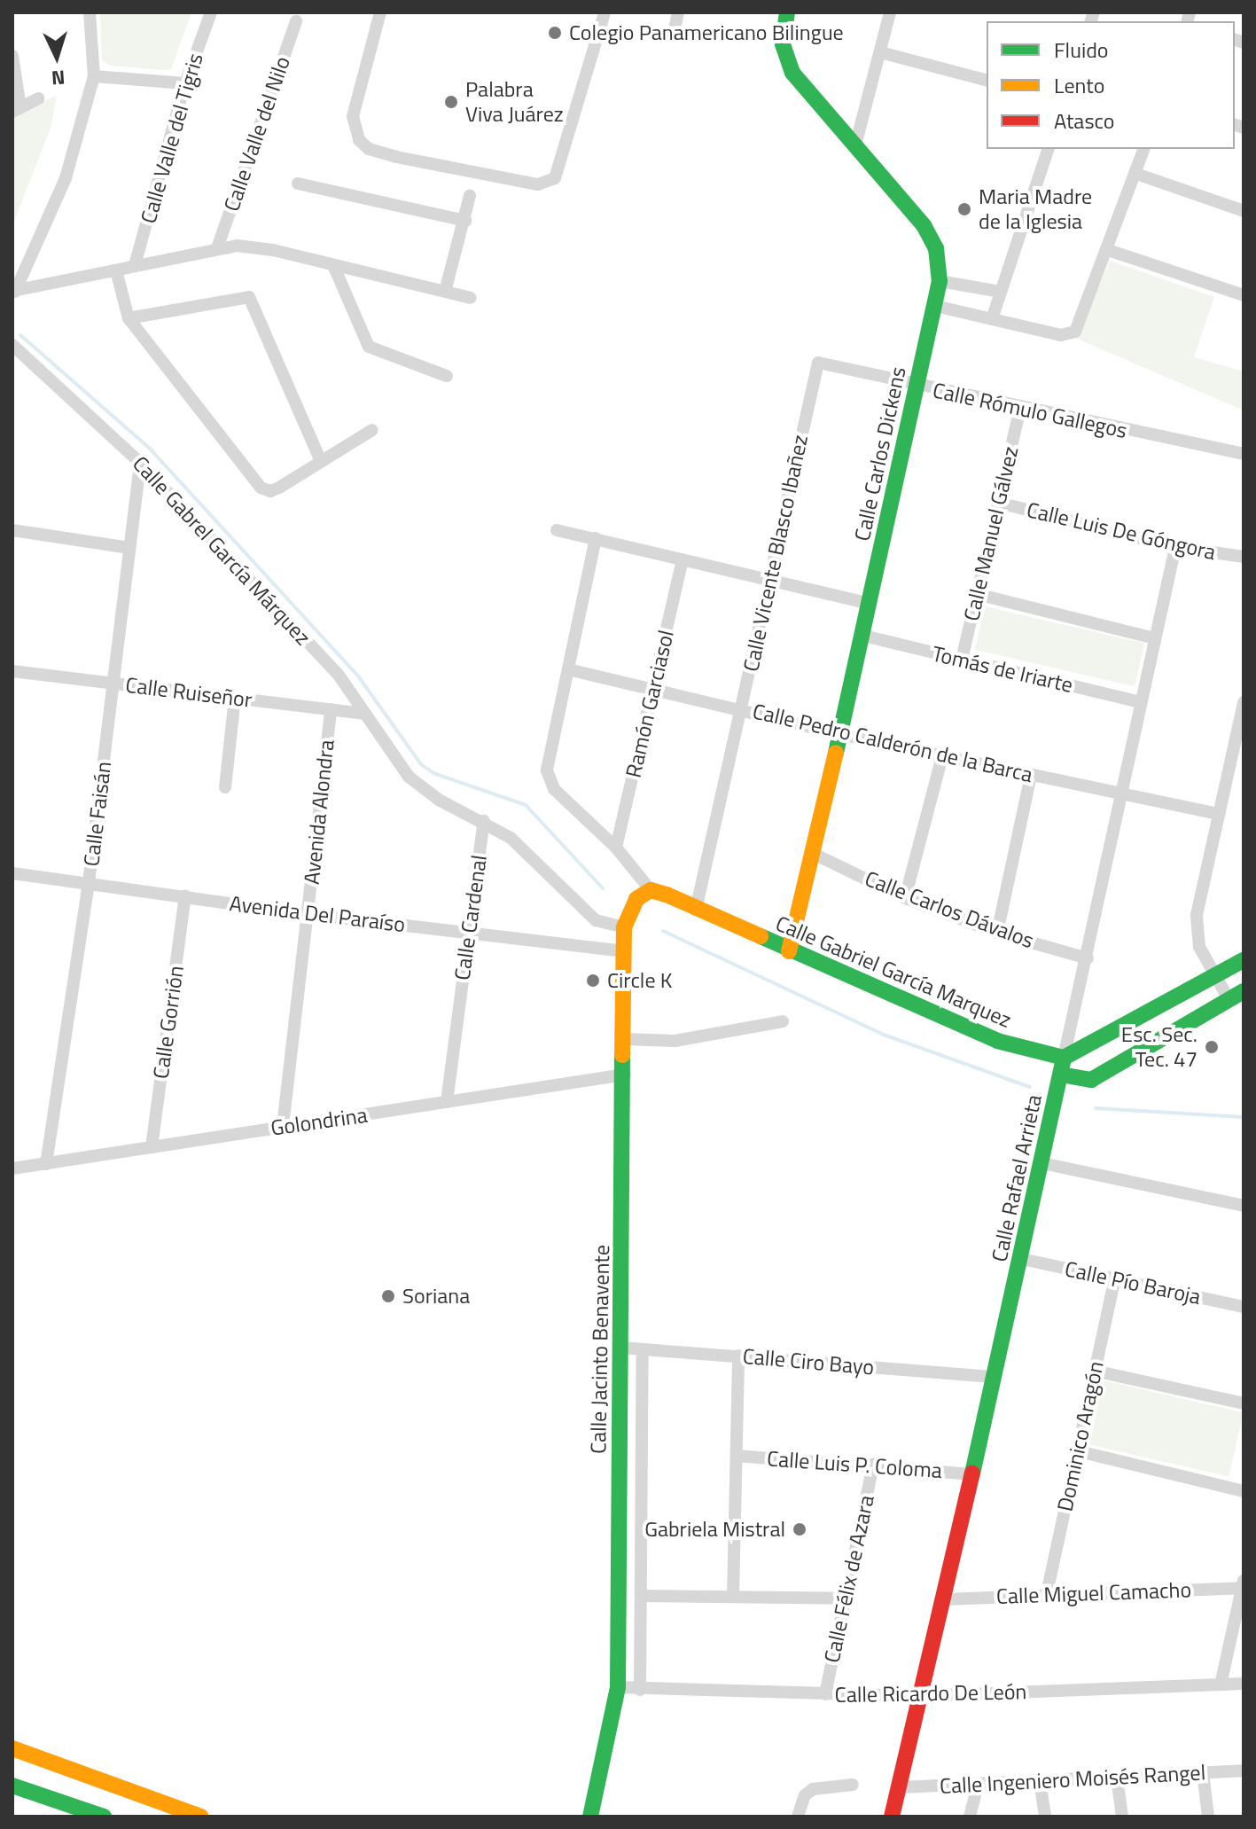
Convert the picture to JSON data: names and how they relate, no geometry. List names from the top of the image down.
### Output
{
  "streets": {
    "street": [
      "Calle Valle del Nilo",
      "Calle Valle del Tigris",
      "Calle Rómulo Gallegos",
      "Calle Carlos Dickens",
      "Calle Luis De Góngora",
      "Calle Manuel Gálvez",
      "Calle Gabrel García Márquez",
      "Calle Vicente Blasco Ibañez",
      "Tomás de Iriarte",
      "Calle Ruiseñor",
      "Ramón Garciasol",
      "Calle Pedro Calderón de la Barca",
      "Avenida Alondra",
      "Calle Faisán",
      "Calle Carlos Dávalos",
      "Avenida Del Paraíso",
      "Calle Cardenal",
      "Calle Gabriel García Marquez",
      "Calle Gorrión",
      "Golondrina",
      "Calle Rafael Arrieta",
      "Calle Pío Baroja",
      "Calle Jacinto Benavente",
      "Calle Ciro Bayo",
      "Dominico Aragón",
      "Calle Luis P. Coloma",
      "Calle Félix de Azara",
      "Calle Miguel Camacho",
      "Calle Ricardo De León",
      "Calle Ingeniero Moisés Rangel"
    ]
  },
  "crossings": [
    ["Calle Rómulo Gallegos", "Calle Carlos Dickens"],
    ["Calle Rómulo Gallegos", "Calle Manuel Gálvez"],
    ["Calle Rómulo Gallegos", "Calle Vicente Blasco Ibañez"],
    ["Calle Carlos Dickens", "Tomás de Iriarte"],
    ["Calle Carlos Dickens", "Calle Pedro Calderón de la Barca"],
    ["Calle Carlos Dickens", "Calle Carlos Dávalos"],
    ["Calle Carlos Dickens", "Calle Gabriel García Marquez"],
    ["Calle Luis De Góngora", "Calle Manuel Gálvez"],
    ["Calle Luis De Góngora", "Calle Rafael Arrieta"],
    ["Calle Manuel Gálvez", "Tomás de Iriarte"],
    ["Calle Gabrel García Márquez", "Calle Ruiseñor"],
    ["Calle Gabrel García Márquez", "Calle Faisán"],
    ["Calle Gabrel García Márquez", "Calle Cardenal"],
    ["Calle Vicente Blasco Ibañez", "Calle Pedro Calderón de la Barca"],
    ["Calle Vicente Blasco Ibañez", "Calle Gabriel García Marquez"],
    ["Tomás de Iriarte", "Calle Rafael Arrieta"],
    ["Calle Ruiseñor", "Avenida Alondra"],
    ["Calle Ruiseñor", "Calle Faisán"],
    ["Ramón Garciasol", "Calle Pedro Calderón de la Barca"],
    ["Ramón Garciasol", "Calle Gabriel García Marquez"],
    ["Calle Pedro Calderón de la Barca", "Calle Gabriel García Marquez"],
    ["Calle Pedro Calderón de la Barca", "Calle Rafael Arrieta"],
    ["Avenida Alondra", "Avenida Del Paraíso"],
    ["Avenida Alondra", "Golondrina"],
    ["Calle Faisán", "Avenida Del Paraíso"],
    ["Calle Faisán", "Golondrina"],
    ["Calle Carlos Dávalos", "Calle Rafael Arrieta"],
    ["Avenida Del Paraíso", "Calle Cardenal"],
    ["Avenida Del Paraíso", "Calle Gorrión"],
    ["Avenida Del Paraíso", "Calle Jacinto Benavente"],
    ["Calle Cardenal", "Golondrina"],
    ["Calle Gabriel García Marquez", "Calle Rafael Arrieta"],
    ["Calle Gabriel García Marquez", "Calle Jacinto Benavente"],
    ["Calle Gorrión", "Golondrina"],
    ["Golondrina", "Calle Jacinto Benavente"],
    ["Calle Rafael Arrieta", "Calle Pío Baroja"],
    ["Calle Rafael Arrieta", "Calle Ciro Bayo"],
    ["Calle Rafael Arrieta", "Calle Luis P. Coloma"],
    ["Calle Rafael Arrieta", "Calle Miguel Camacho"],
    ["Calle Rafael Arrieta", "Calle Ricardo De León"],
    ["Calle Rafael Arrieta", "Calle Ingeniero Moisés Rangel"],
    ["Calle Pío Baroja", "Dominico Aragón"],
    ["Calle Jacinto Benavente", "Calle Ciro Bayo"],
    ["Calle Jacinto Benavente", "Calle Ricardo De León"],
    ["Dominico Aragón", "Calle Miguel Camacho"],
    ["Calle Luis P. Coloma", "Calle Félix de Azara"],
    ["Calle Félix de Azara", "Calle Ricardo De León"]
  ],
  "places": [
    "Colegio Panamericano Bilingue",
    "Palabra Viva Juárez",
    "Maria Madre de la Iglesia",
    "Circle K",
    "Esc. Sec. Tec. 47",
    "Soriana",
    "Gabriela Mistral"
  ],
  "legend": ["Fluido", "Lento", "Atasco"],
  "north": "bottom"
}
